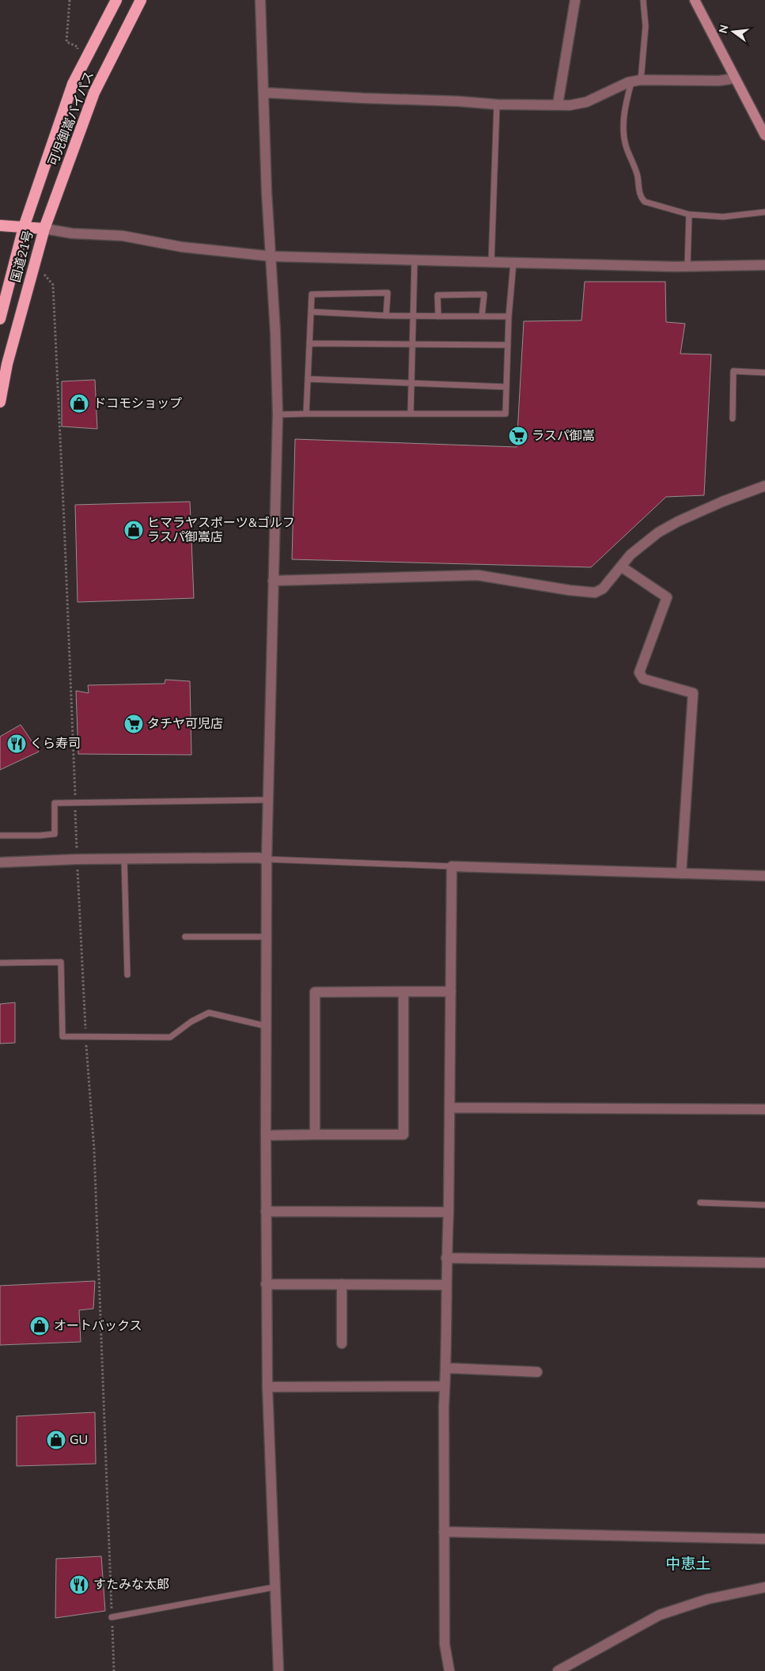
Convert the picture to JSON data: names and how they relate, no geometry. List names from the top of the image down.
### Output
{
  "streets": {
    "highway": ["可児御嵩バイパス", "国道21号"]
  },
  "crossings": [
    ["可児御嵩バイパス", "国道21号"]
  ],
  "districts": ["中恵土"],
  "places": {
    "shop": [
      "ドコモショップ",
      "ヒマラヤスポーツ&ゴルフ ラスパ御嵩店",
      "オートバックス",
      "GU"
    ],
    "supermarket": ["ラスパ御嵩", "タチヤ可児店"],
    "restaurant": ["くら寿司", "すたみな太郎"]
  },
  "north": "left"
}
